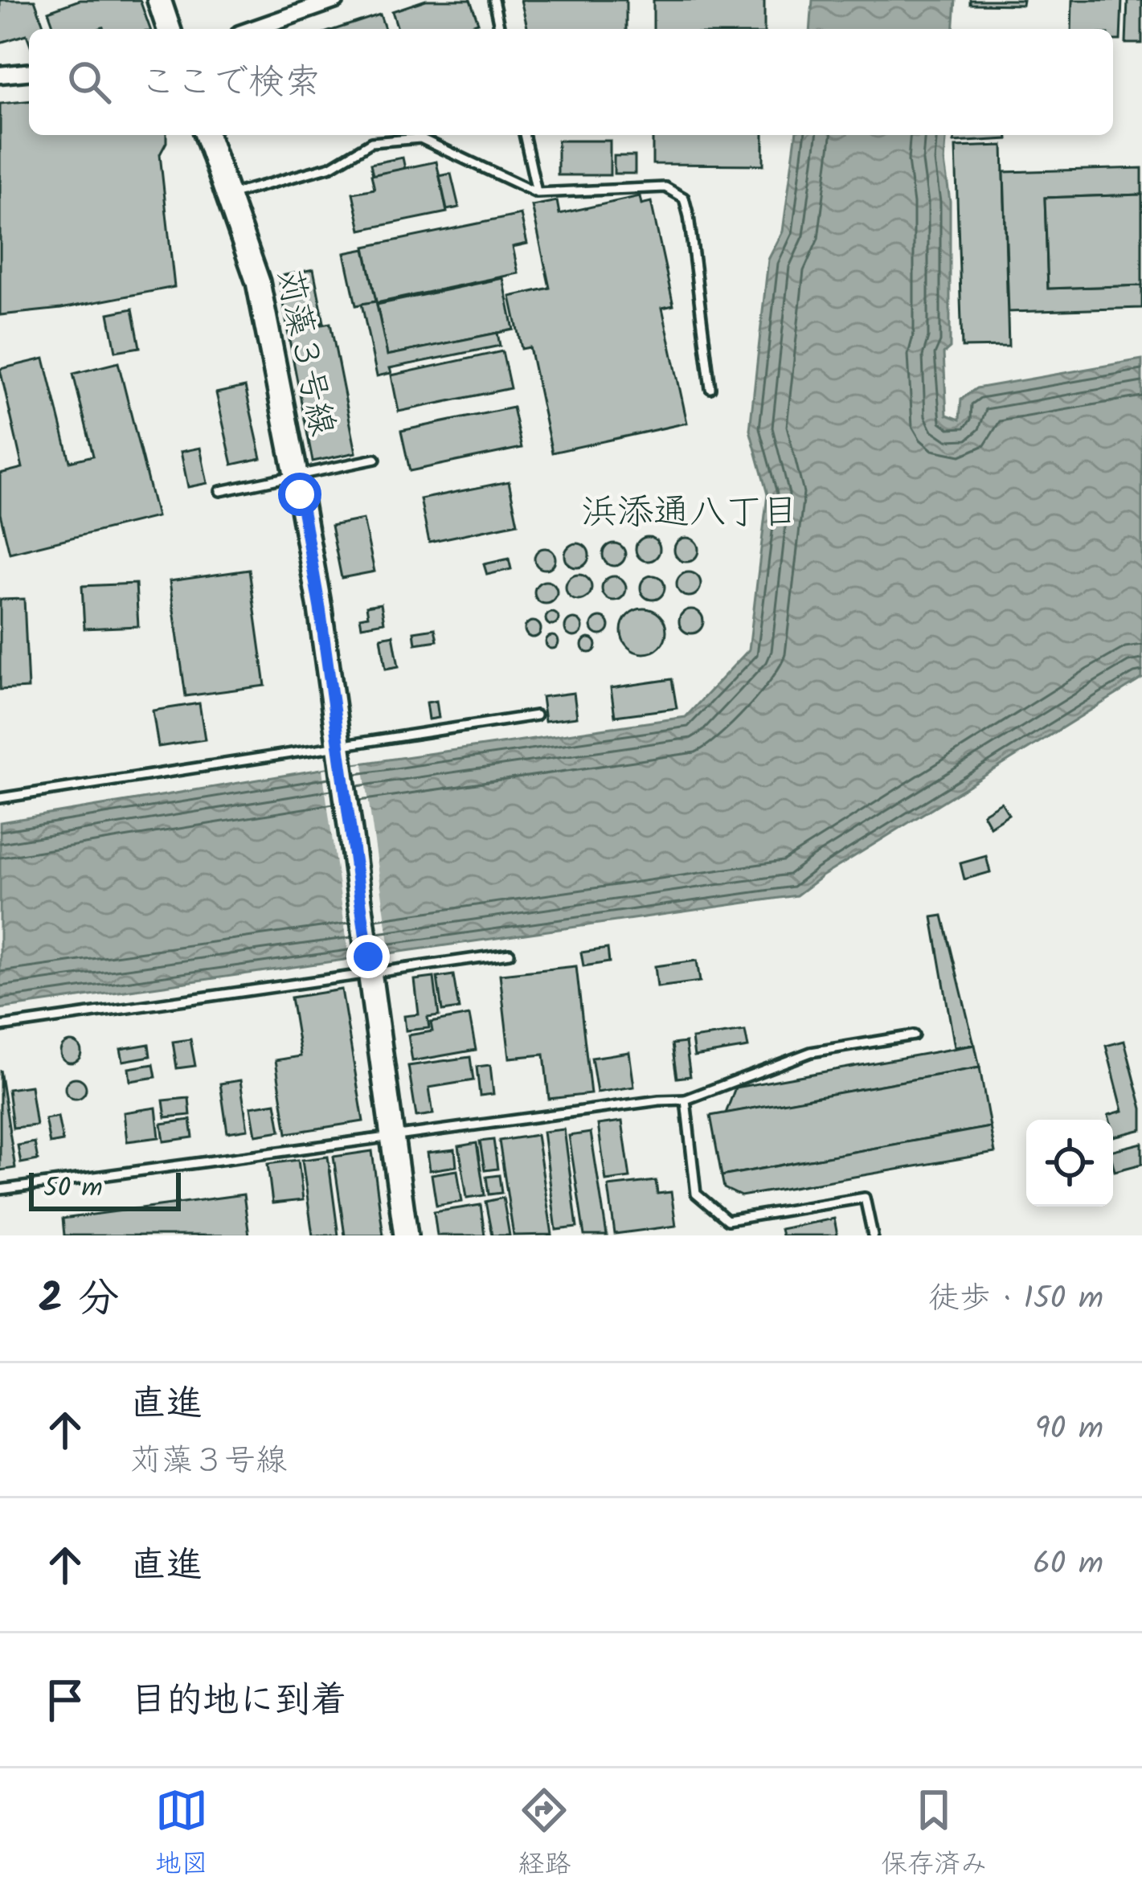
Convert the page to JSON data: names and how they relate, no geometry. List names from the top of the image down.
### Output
{
  "streets": {
    "street": ["苅藻３号線"]
  },
  "districts": ["浜添通八丁目"],
  "scale_bar": "50 m",
  "page": {
    "search": "ここで検索",
    "scale": "50 m",
    "heading": ["2 分", "徒歩 · 150 m"],
    "list": [
      ["直進", "苅藻３号線", "90 m"],
      ["直進", "60 m"],
      "目的地に到着"
    ],
    "nav": ["地図", "経路", "保存済み"]
  }
}
